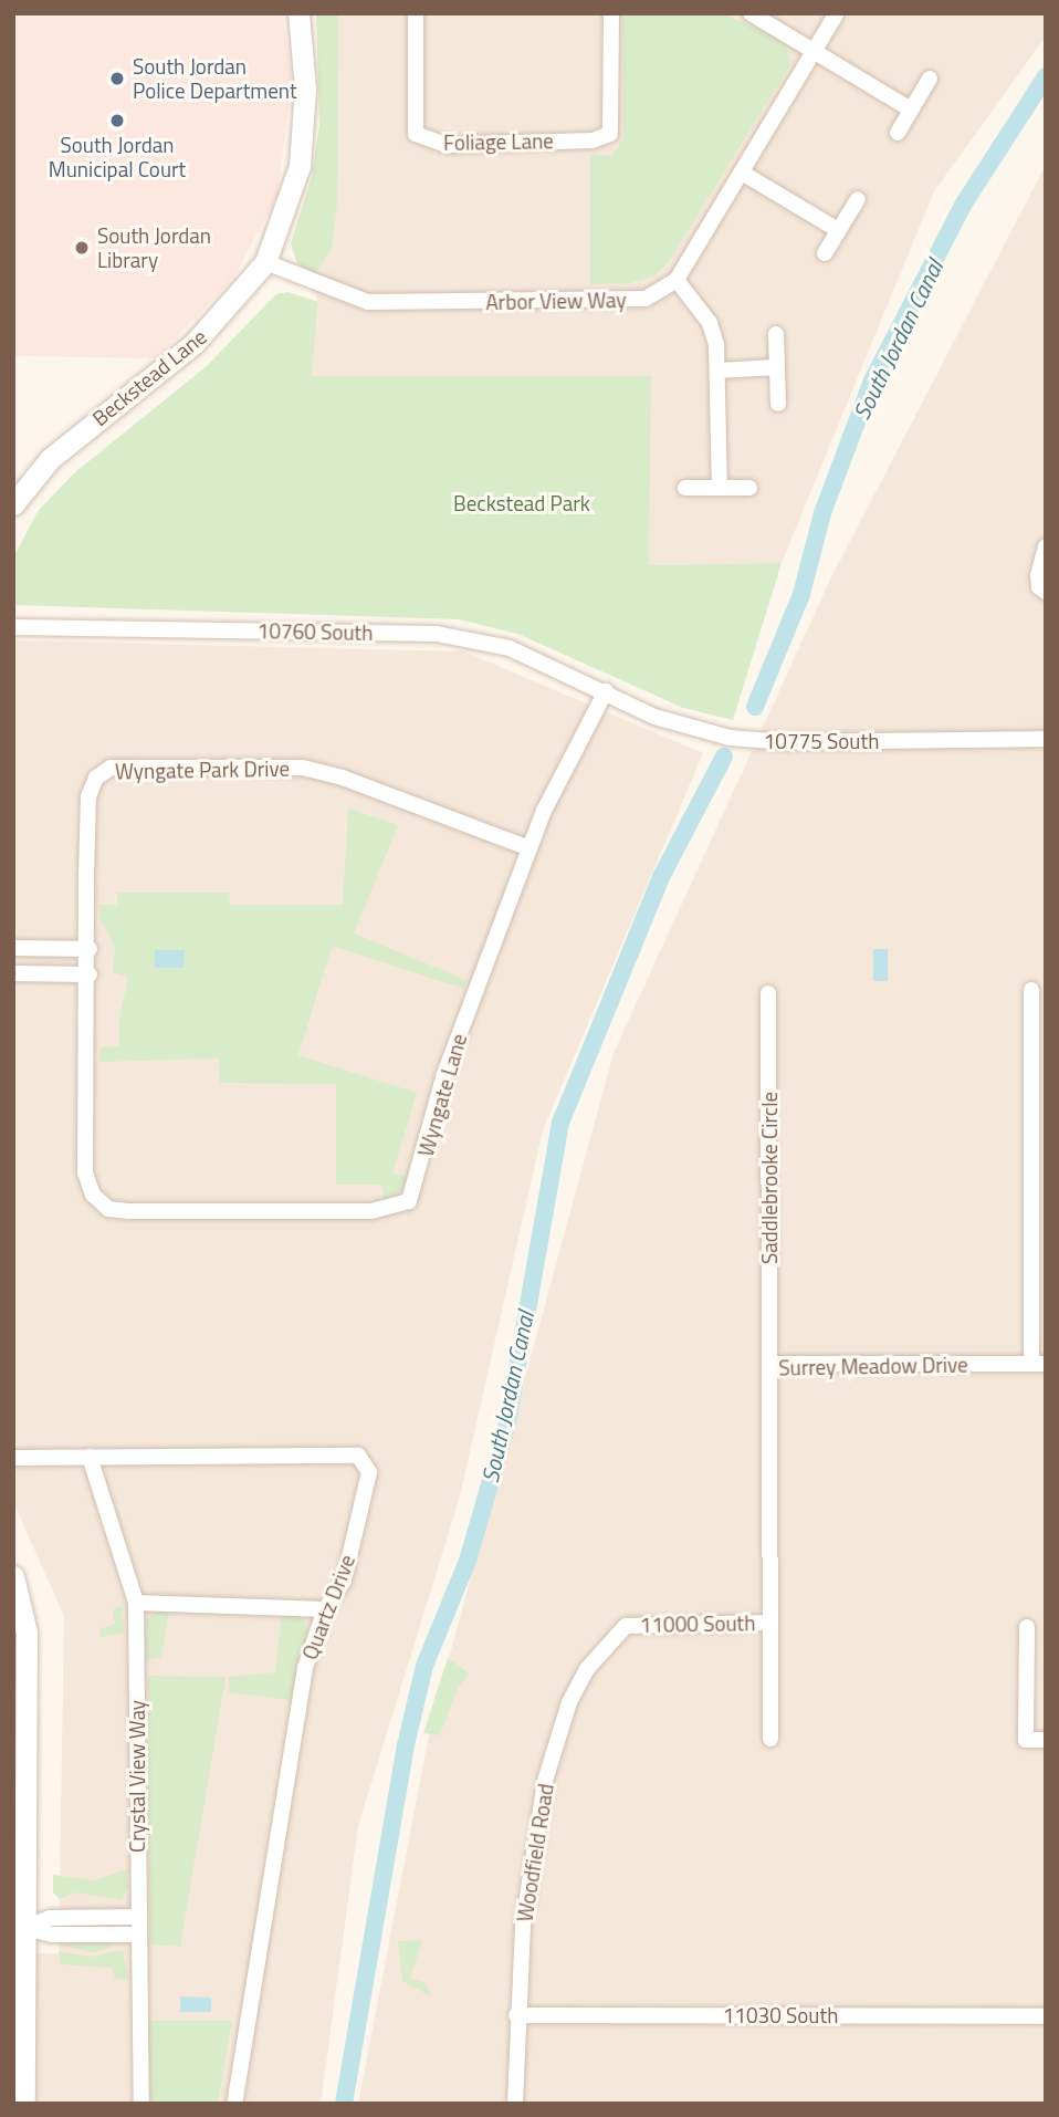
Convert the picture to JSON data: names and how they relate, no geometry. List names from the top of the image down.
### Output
{
  "streets": {
    "street": [
      "Foliage Lane",
      "Arbor View Way",
      "Beckstead Lane",
      "10760 South",
      "10775 South",
      "Wyngate Park Drive",
      "Wyngate Lane",
      "Saddlebrooke Circle",
      "Surrey Meadow Drive",
      "Quartz Drive",
      "11000 South",
      "Crystal View Way",
      "Woodfield Road",
      "11030 South"
    ]
  },
  "crossings": [
    ["Arbor View Way", "Beckstead Lane"],
    ["10760 South", "10775 South"],
    ["10760 South", "Wyngate Lane"],
    ["10775 South", "Wyngate Lane"],
    ["Wyngate Park Drive", "Wyngate Lane"],
    ["Saddlebrooke Circle", "Surrey Meadow Drive"],
    ["Surrey Meadow Drive", "11000 South"],
    ["Quartz Drive", "Crystal View Way"],
    ["11000 South", "Woodfield Road"],
    ["Woodfield Road", "11030 South"]
  ],
  "water": ["South Jordan Canal"],
  "parks": ["Beckstead Park"],
  "places": ["South Jordan Police Department", "South Jordan Municipal Court", "South Jordan Library"]
}
